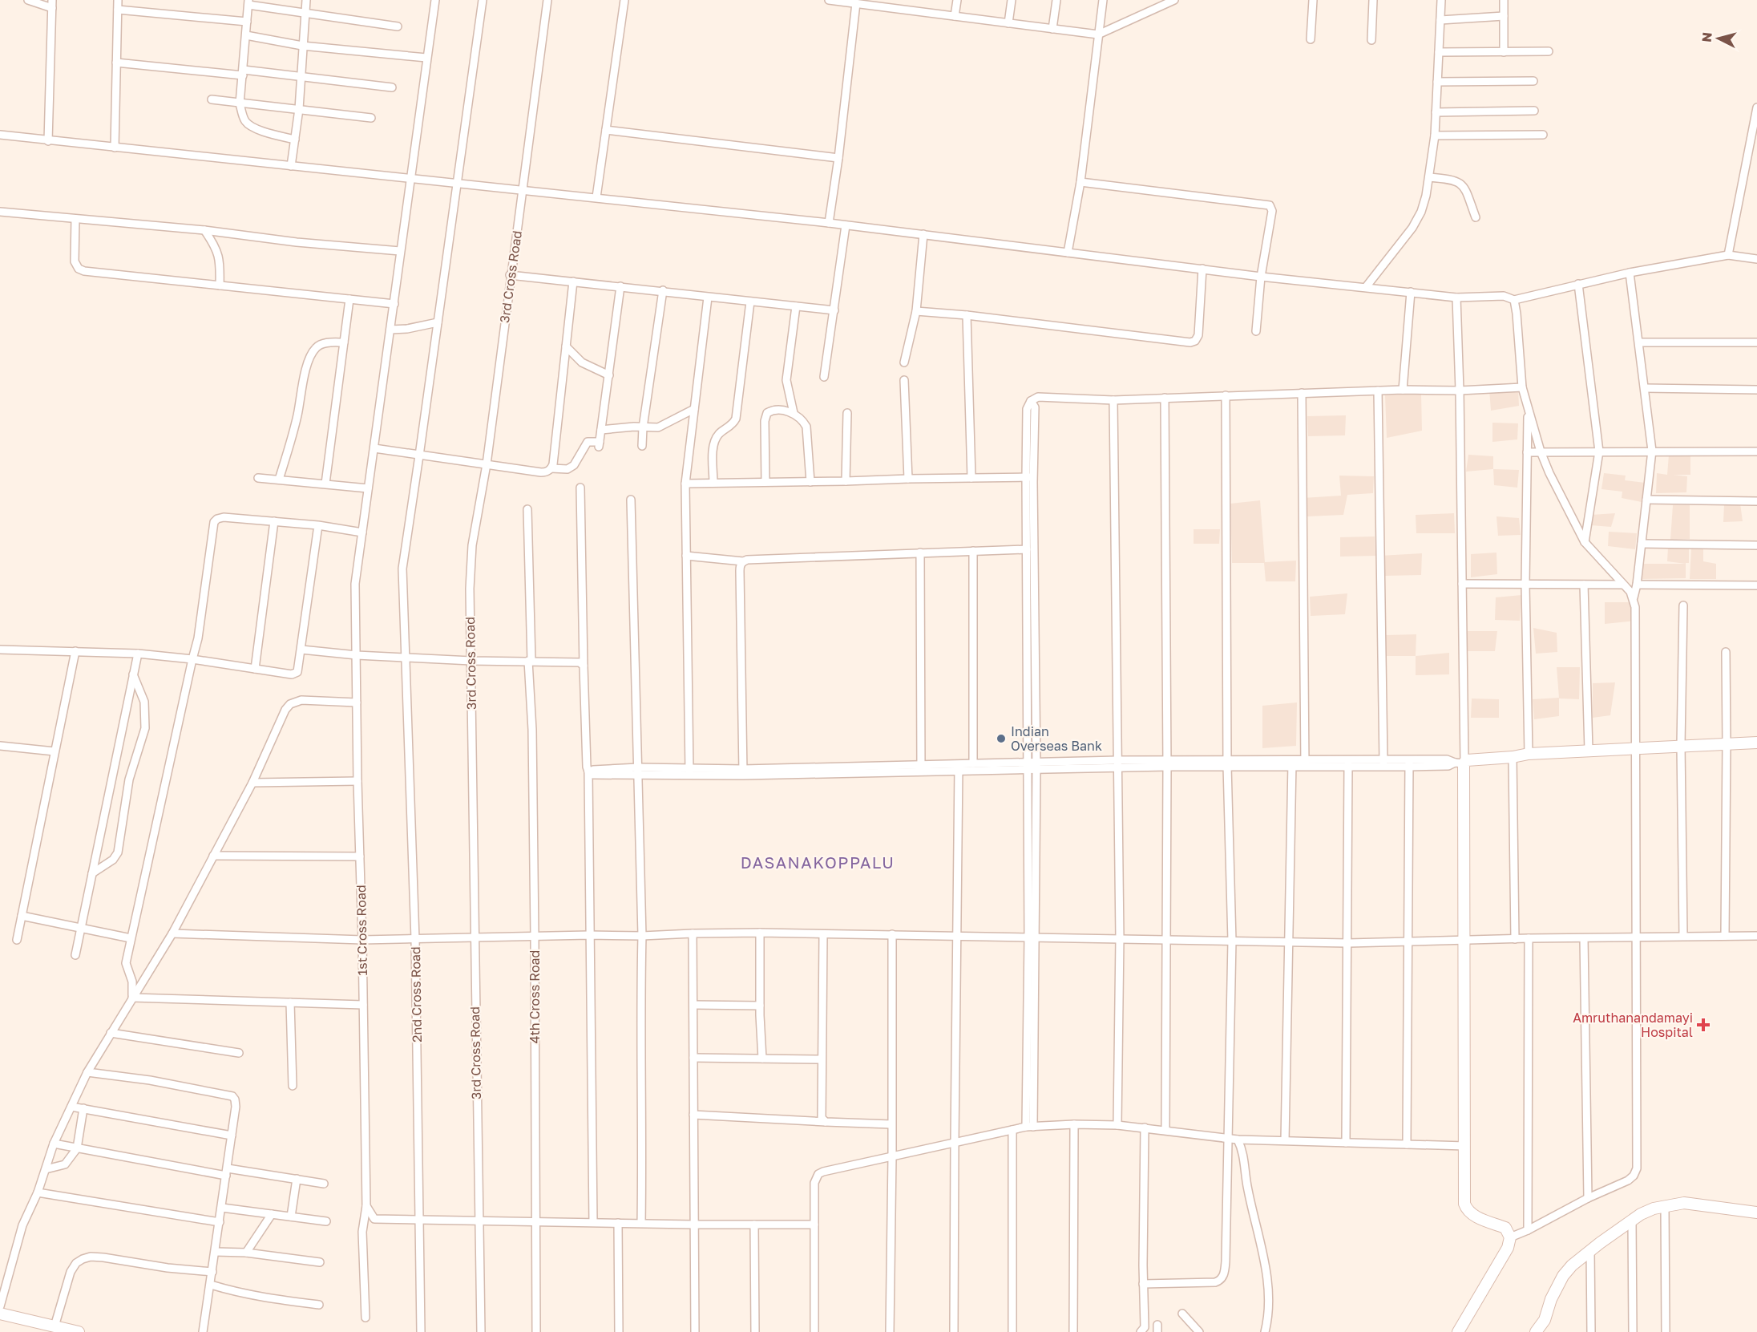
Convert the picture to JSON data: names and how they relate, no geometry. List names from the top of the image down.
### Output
{
  "streets": {
    "street": [
      "3rd Cross Road",
      "1st Cross Road",
      "2nd Cross Road",
      "4th Cross Road"
    ]
  },
  "districts": ["DASANAKOPPALU"],
  "places": {
    "other": ["Indian Overseas Bank"],
    "health": ["Amruthanandamayi Hospital"]
  },
  "north": "left"
}
